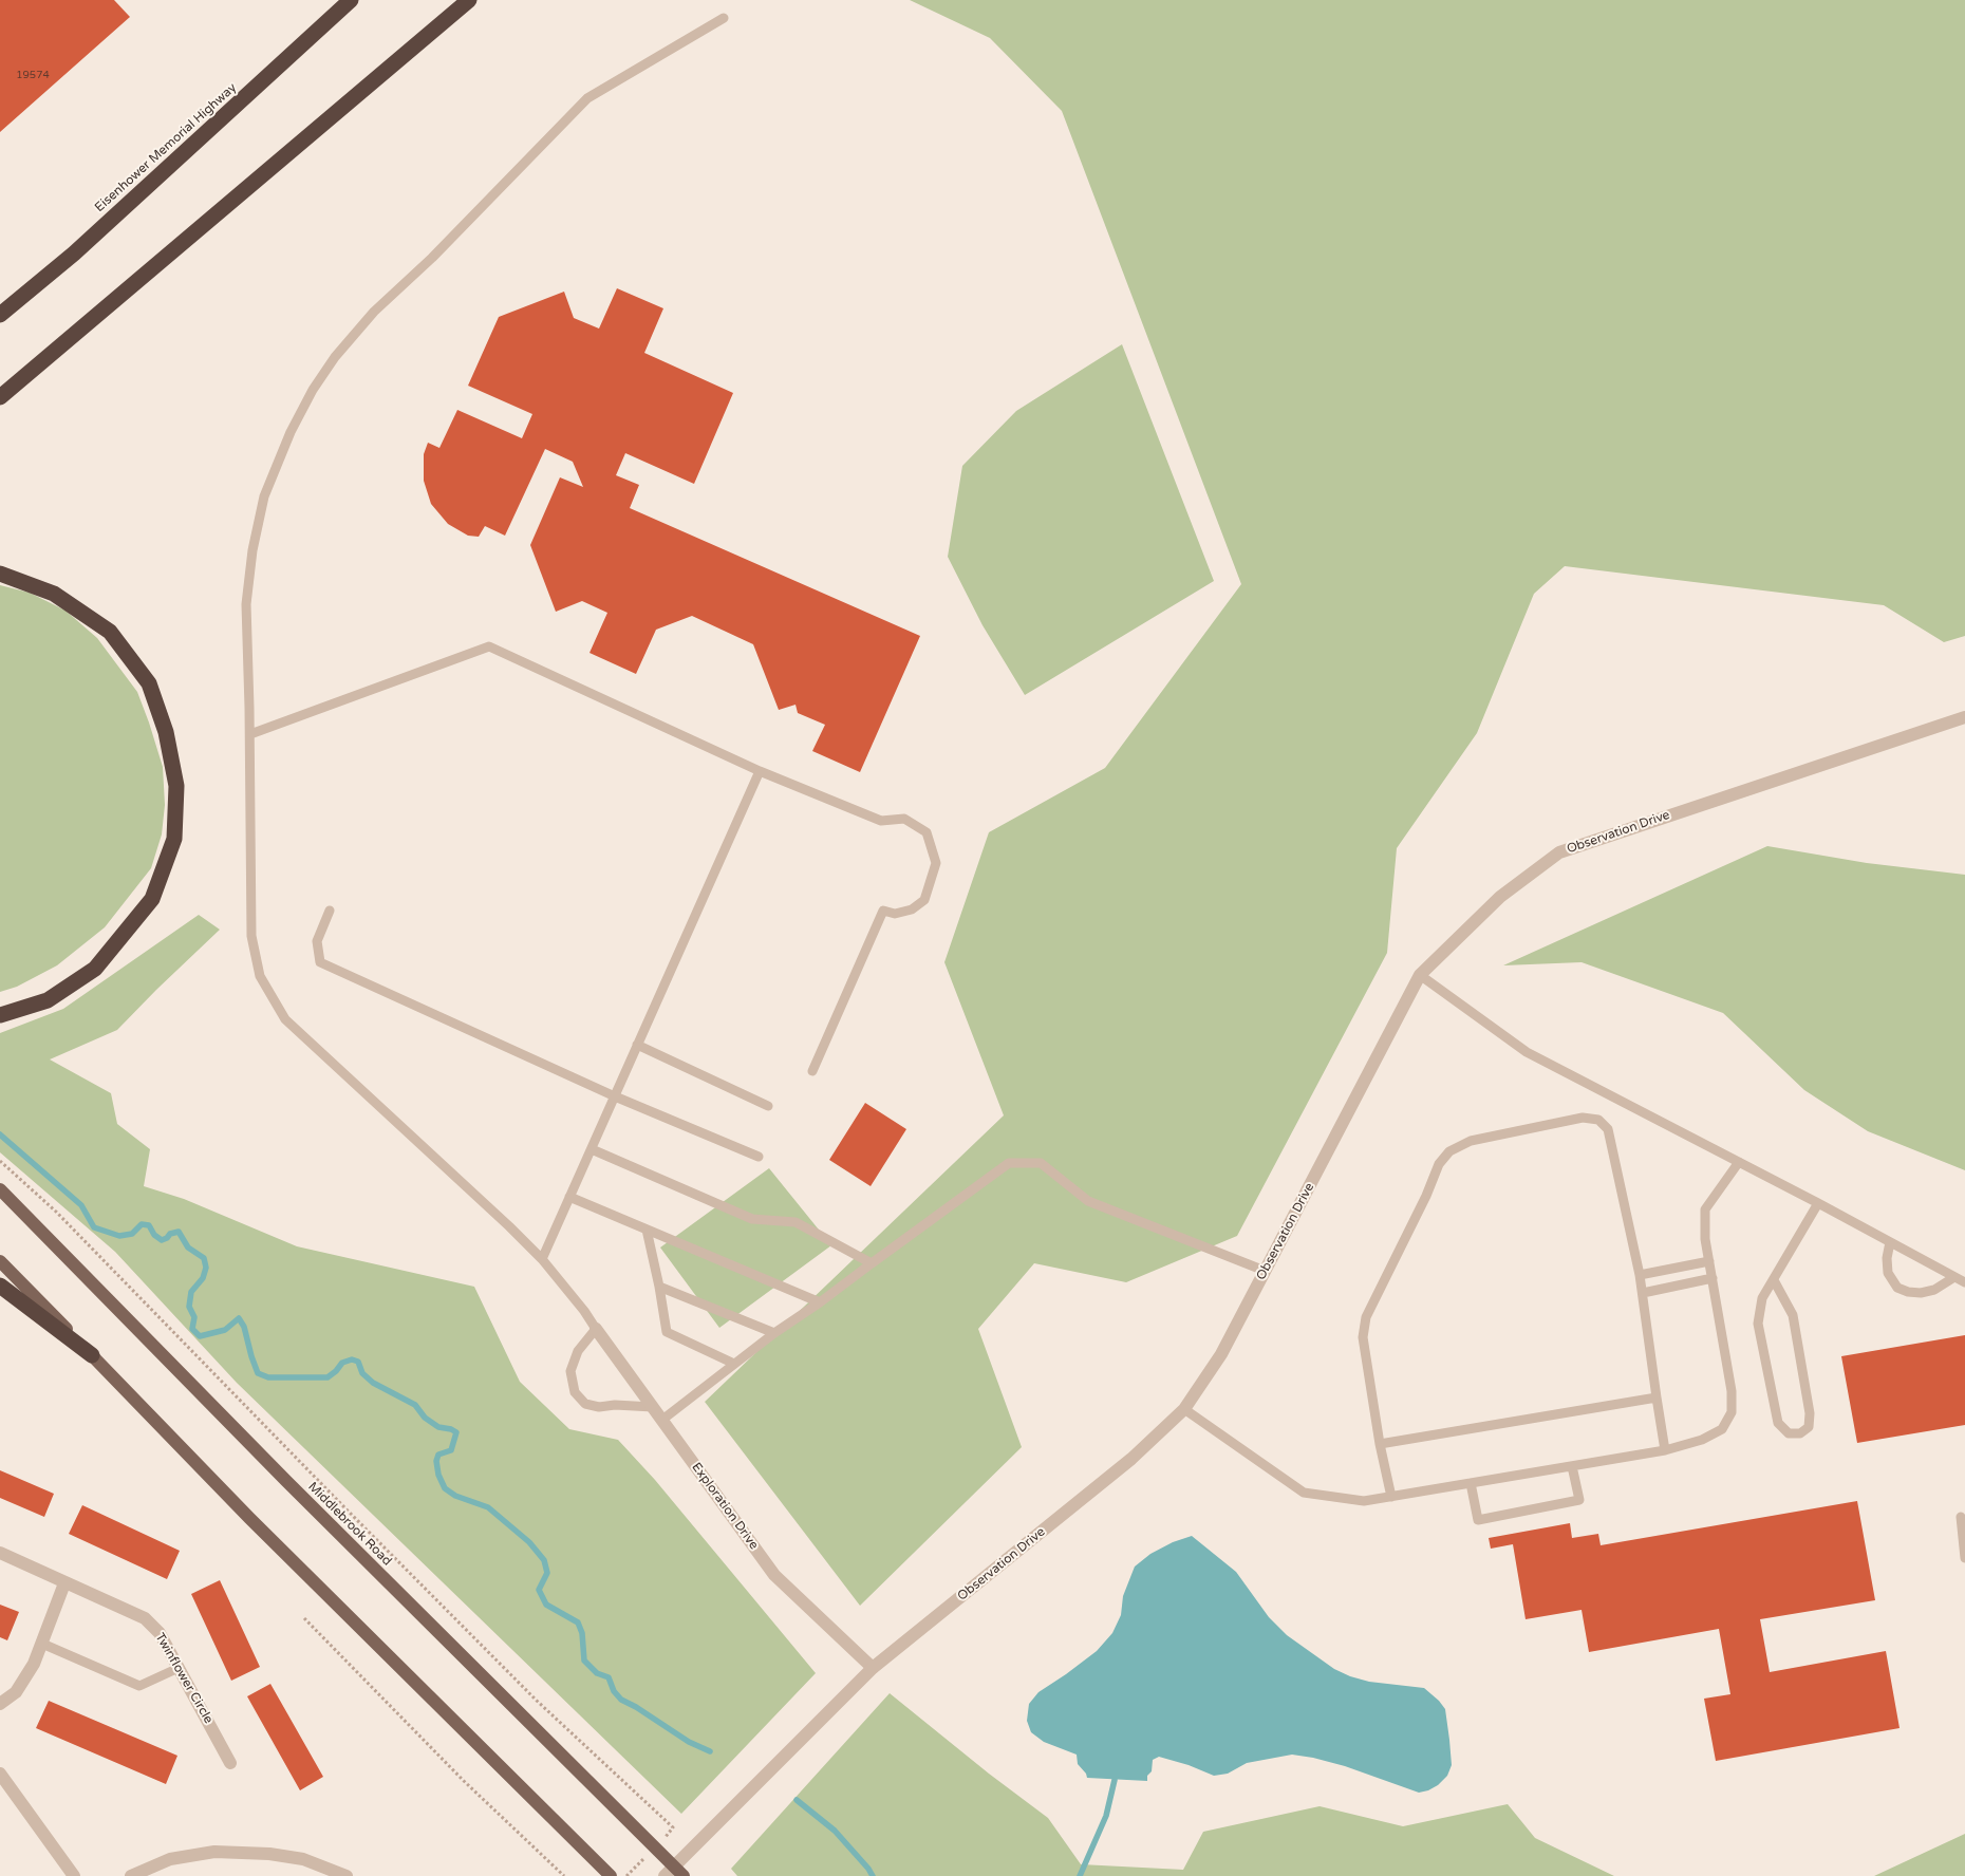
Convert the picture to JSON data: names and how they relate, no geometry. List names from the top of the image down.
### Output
{
  "streets": {
    "highway": ["Eisenhower Memorial Highway"],
    "main road": ["Middlebrook Road"],
    "street": ["Observation Drive", "Exploration Drive", "Twinflower Circle"]
  },
  "crossings": [
    ["Observation Drive", "Exploration Drive"],
    ["Observation Drive", "Middlebrook Road"]
  ],
  "house_numbers": ["19574"]
}
